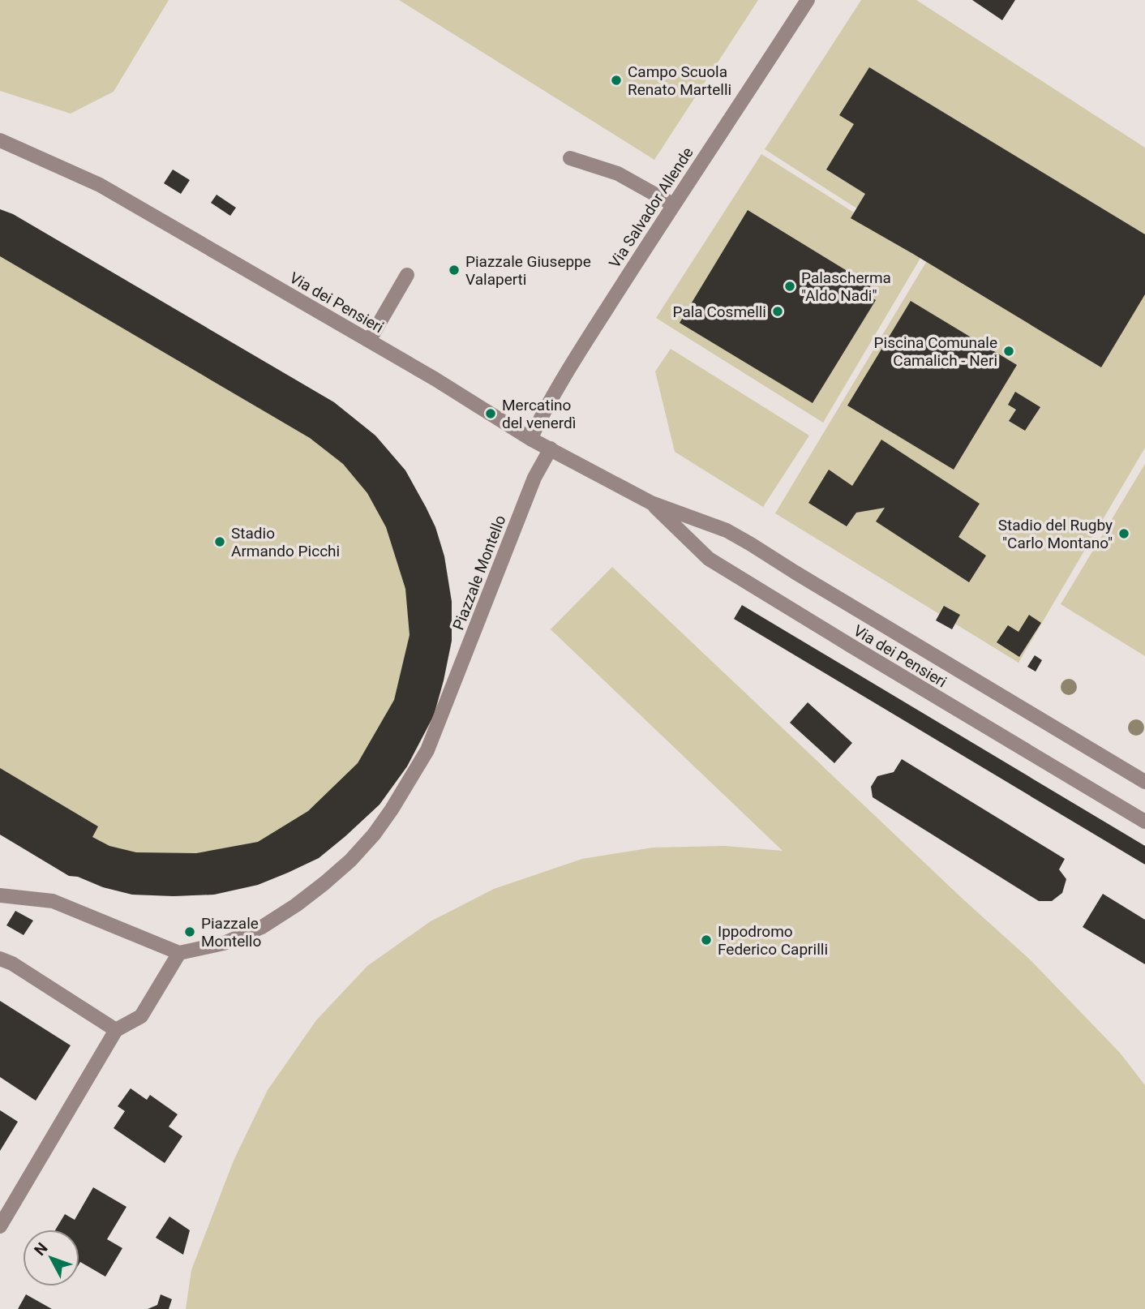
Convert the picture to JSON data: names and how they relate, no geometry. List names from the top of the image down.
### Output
{
  "streets": {
    "street": ["Via Salvador Allende", "Via dei Pensieri", "Piazzale Montello"]
  },
  "crossings": [
    ["Via Salvador Allende", "Via dei Pensieri"],
    ["Via dei Pensieri", "Piazzale Montello"]
  ],
  "places": [
    "Campo Scuola Renato Martelli",
    "Piazzale Giuseppe Valaperti",
    "Palascherma \"Aldo Nadi\"",
    "Pala Cosmelli",
    "Piscina Comunale Camalich - Neri",
    "Mercatino del venerdì",
    "Stadio del Rugby \"Carlo Montano\"",
    "Stadio Armando Picchi",
    "Piazzale Montello",
    "Ippodromo Federico Caprilli"
  ],
  "north": "top left"
}
